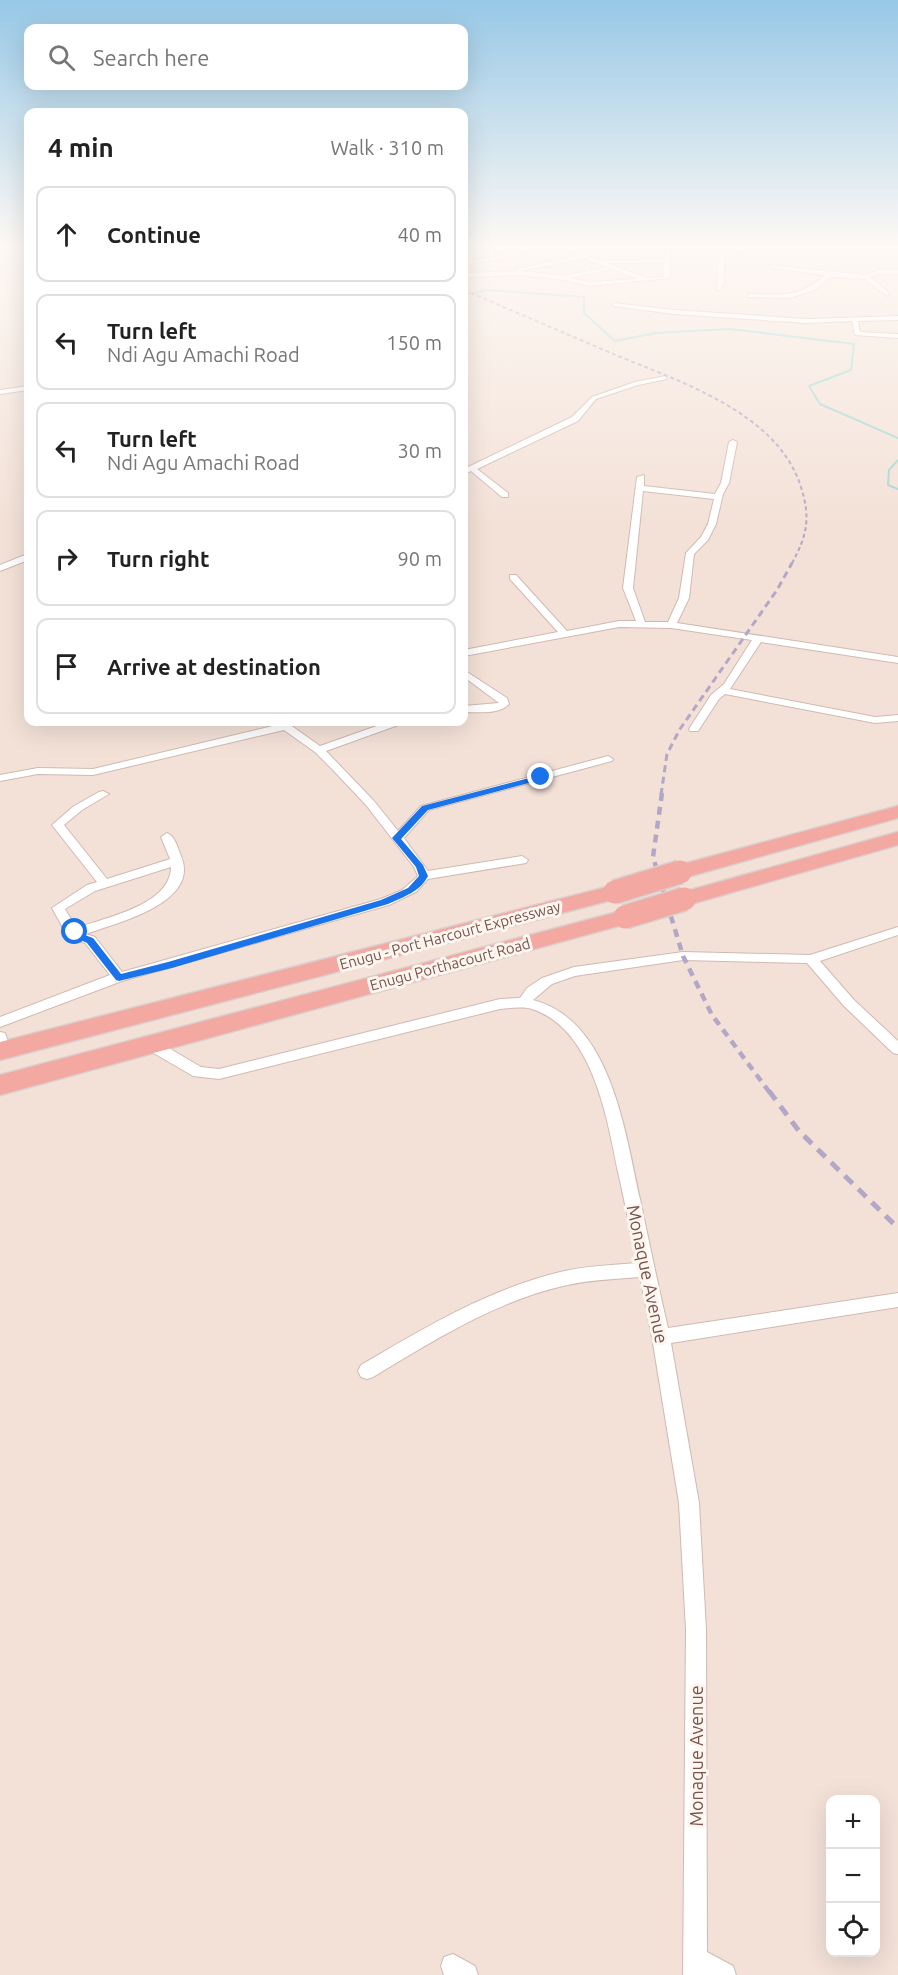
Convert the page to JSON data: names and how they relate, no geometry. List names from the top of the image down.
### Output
{
  "streets": {
    "highway": ["Enugu - Port Harcourt Expressway", "Enugu Porthacourt Road"],
    "street": ["Monaque Avenue"]
  },
  "crossings": [
    ["Enugu Porthacourt Road", "Monaque Avenue"]
  ],
  "page": {
    "search": "Search here",
    "heading": ["4 min", "Walk · 310 m"],
    "list": [
      ["Continue", "40 m"],
      ["Turn left", "Ndi Agu Amachi Road", "150 m"],
      ["Turn left", "Ndi Agu Amachi Road", "30 m"],
      ["Turn right", "90 m"],
      "Arrive at destination"
    ],
    "map_buttons": ["+", "−"]
  }
}
